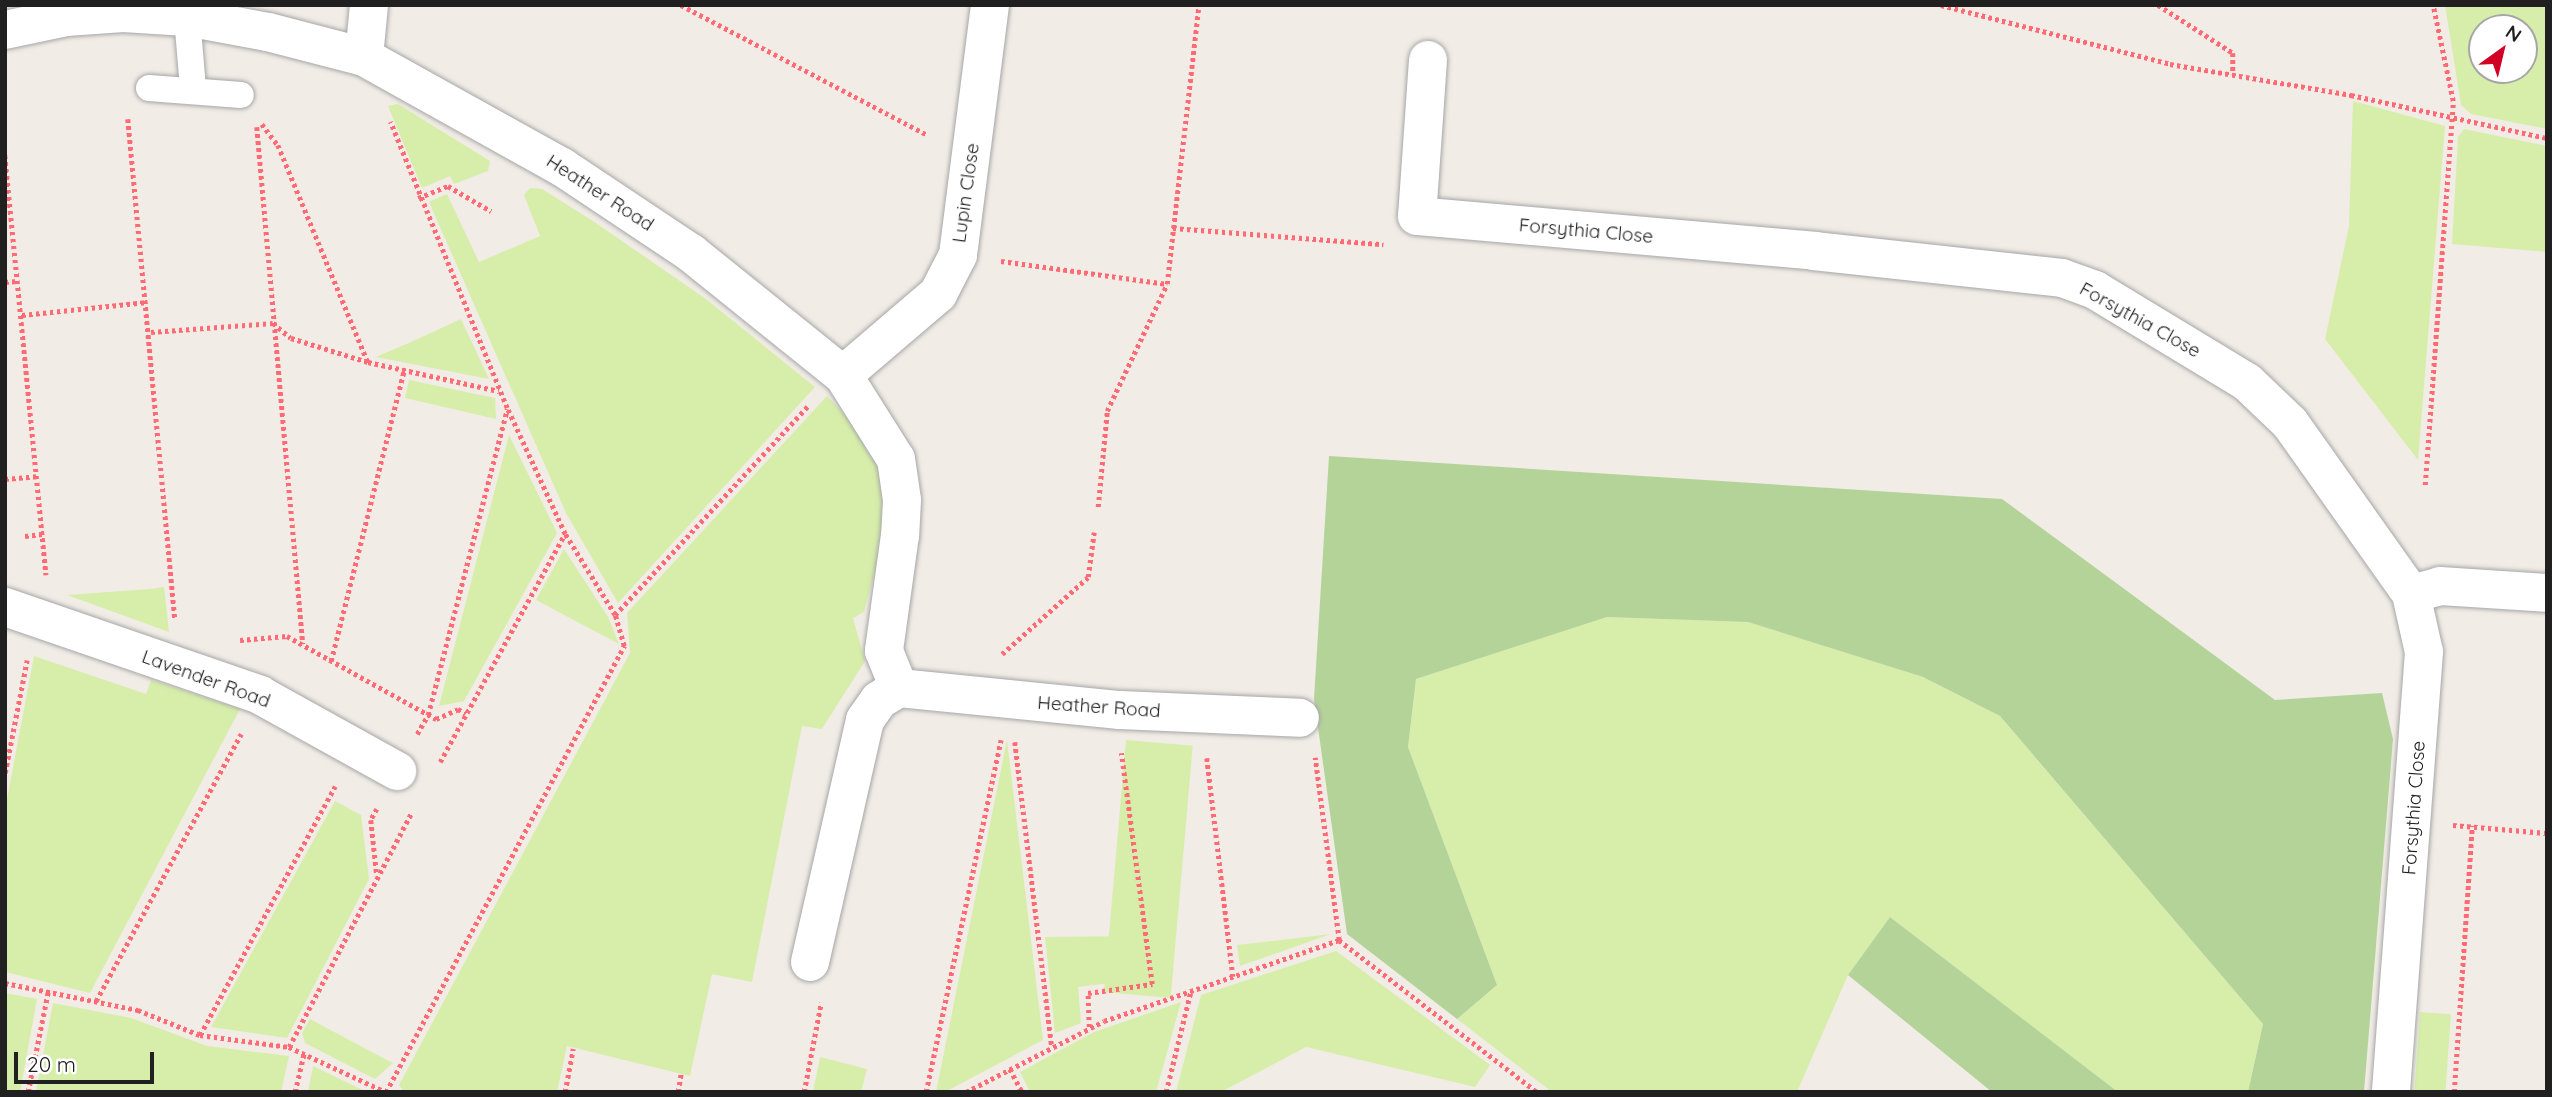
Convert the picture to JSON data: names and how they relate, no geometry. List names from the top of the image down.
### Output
{
  "streets": {
    "street": [
      "Heather Road",
      "Lupin Close",
      "Forsythia Close",
      "Lavender Road"
    ]
  },
  "crossings": [
    ["Heather Road", "Lupin Close"]
  ],
  "scale_bar": "20 m",
  "north": "top right"
}
